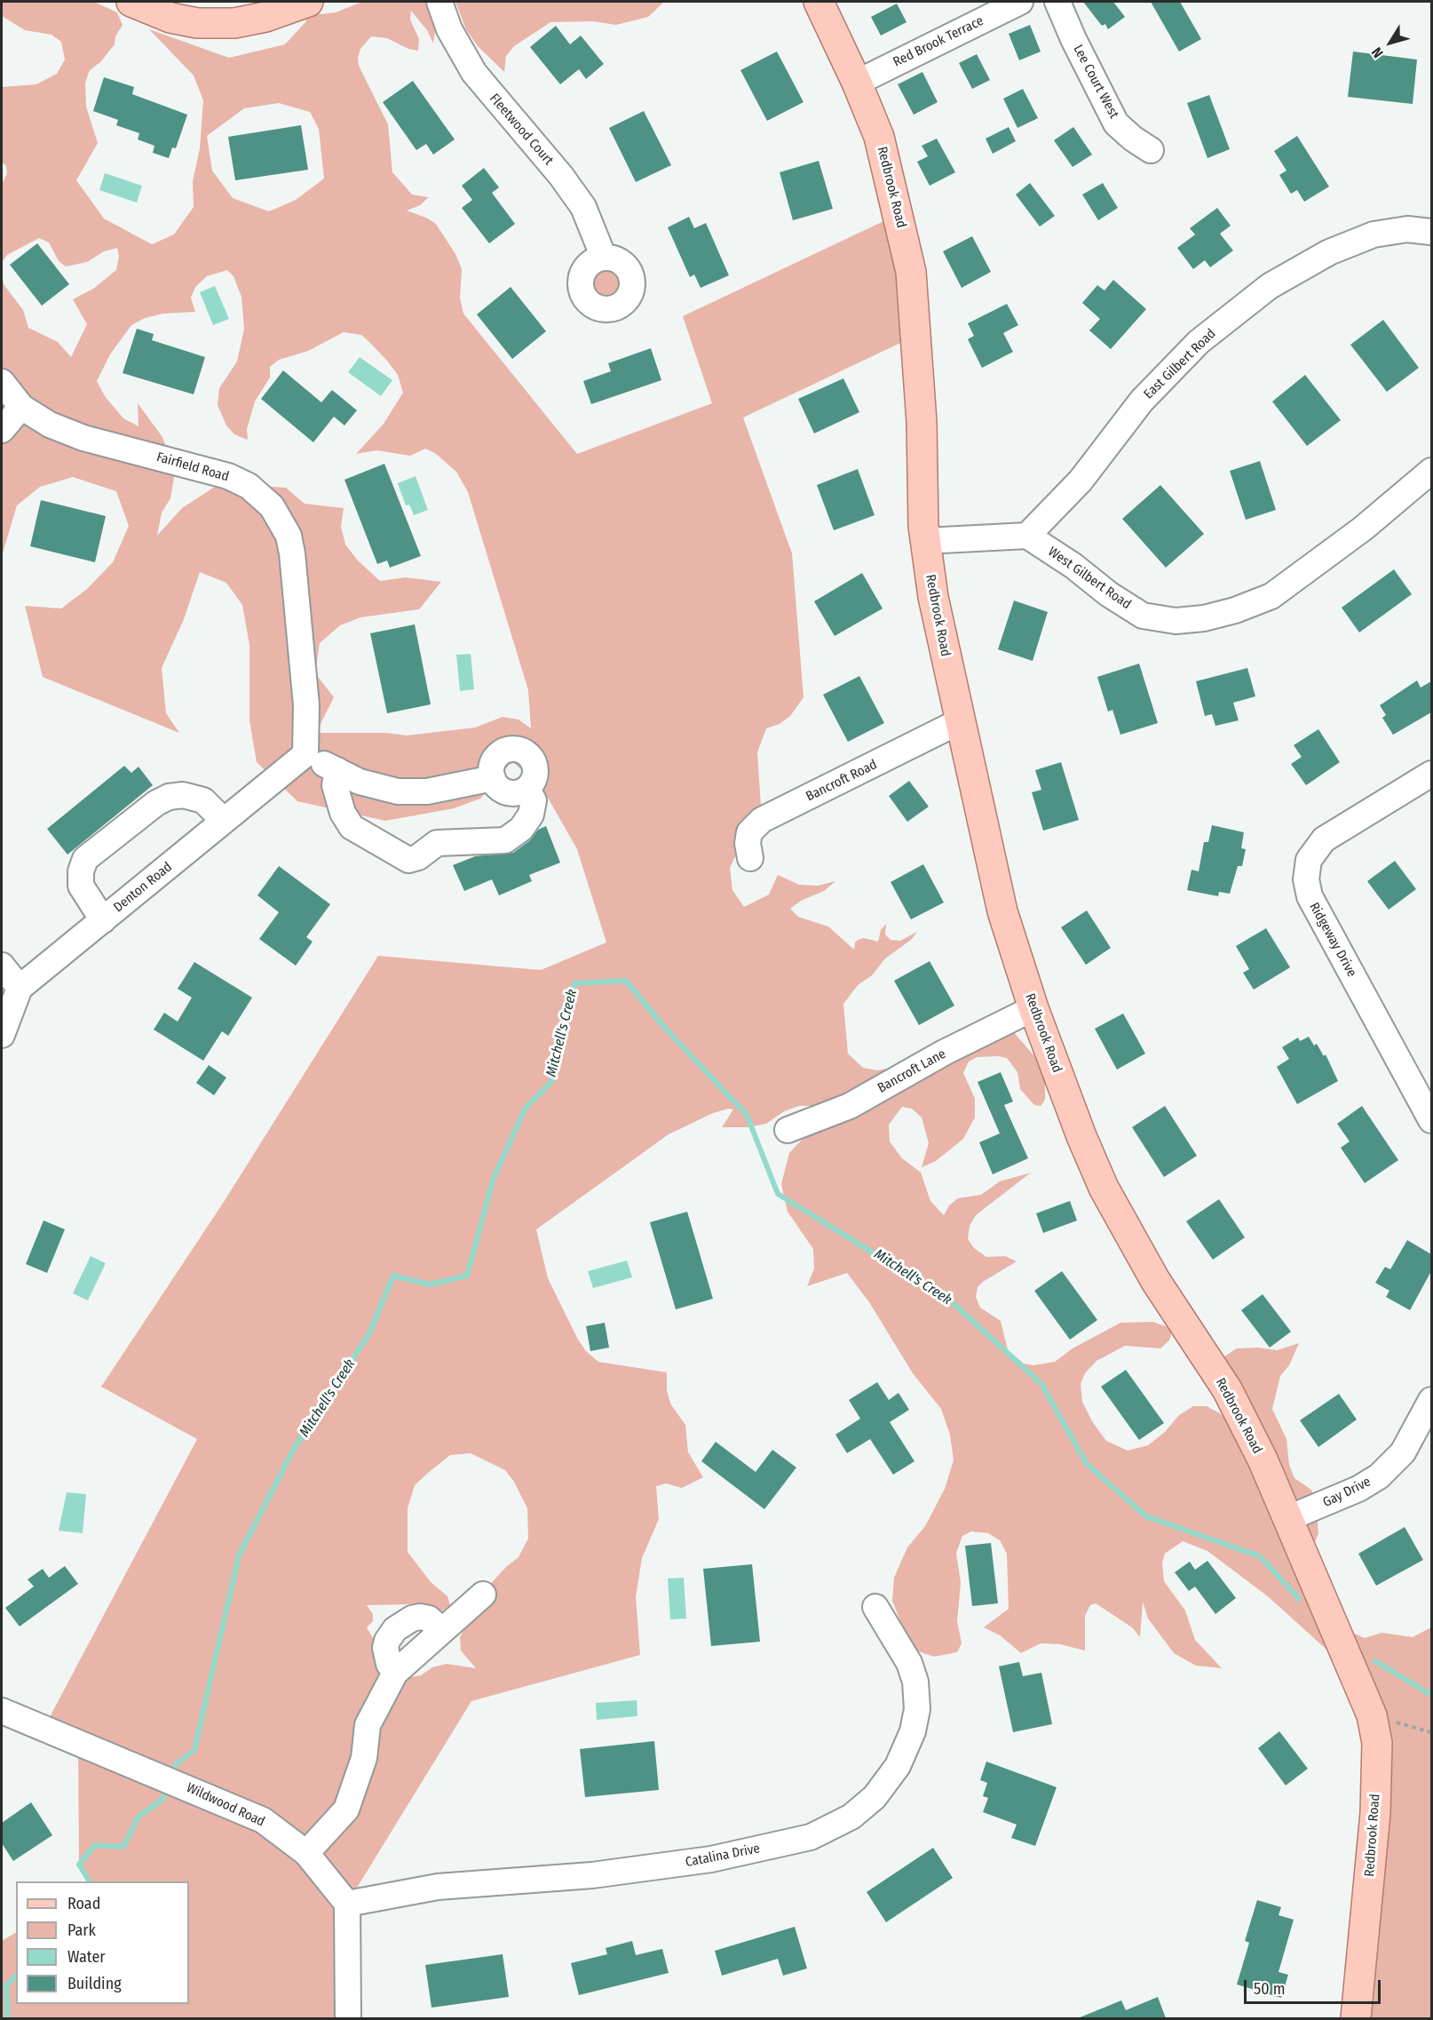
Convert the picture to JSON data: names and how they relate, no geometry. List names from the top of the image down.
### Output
{
  "streets": {
    "main road": ["Redbrook Road"],
    "street": [
      "Red Brook Terrace",
      "Lee Court West",
      "Fleetwood Court",
      "East Gilbert Road",
      "Fairfield Road",
      "West Gilbert Road",
      "Bancroft Road",
      "Denton Road",
      "Ridgeway Drive",
      "Bancroft Lane",
      "Gay Drive",
      "Wildwood Road",
      "Catalina Drive"
    ]
  },
  "crossings": [
    ["Red Brook Terrace", "Redbrook Road"],
    ["Redbrook Road", "Bancroft Road"],
    ["Redbrook Road", "Bancroft Lane"],
    ["Redbrook Road", "Gay Drive"],
    ["East Gilbert Road", "West Gilbert Road"],
    ["Fairfield Road", "Denton Road"],
    ["Wildwood Road", "Catalina Drive"]
  ],
  "water": ["Mitchell's Creek"],
  "legend": [
    "Road",
    "Park",
    "Water",
    "Building"
  ],
  "scale_bar": "50 m",
  "north": "bottom left"
}
